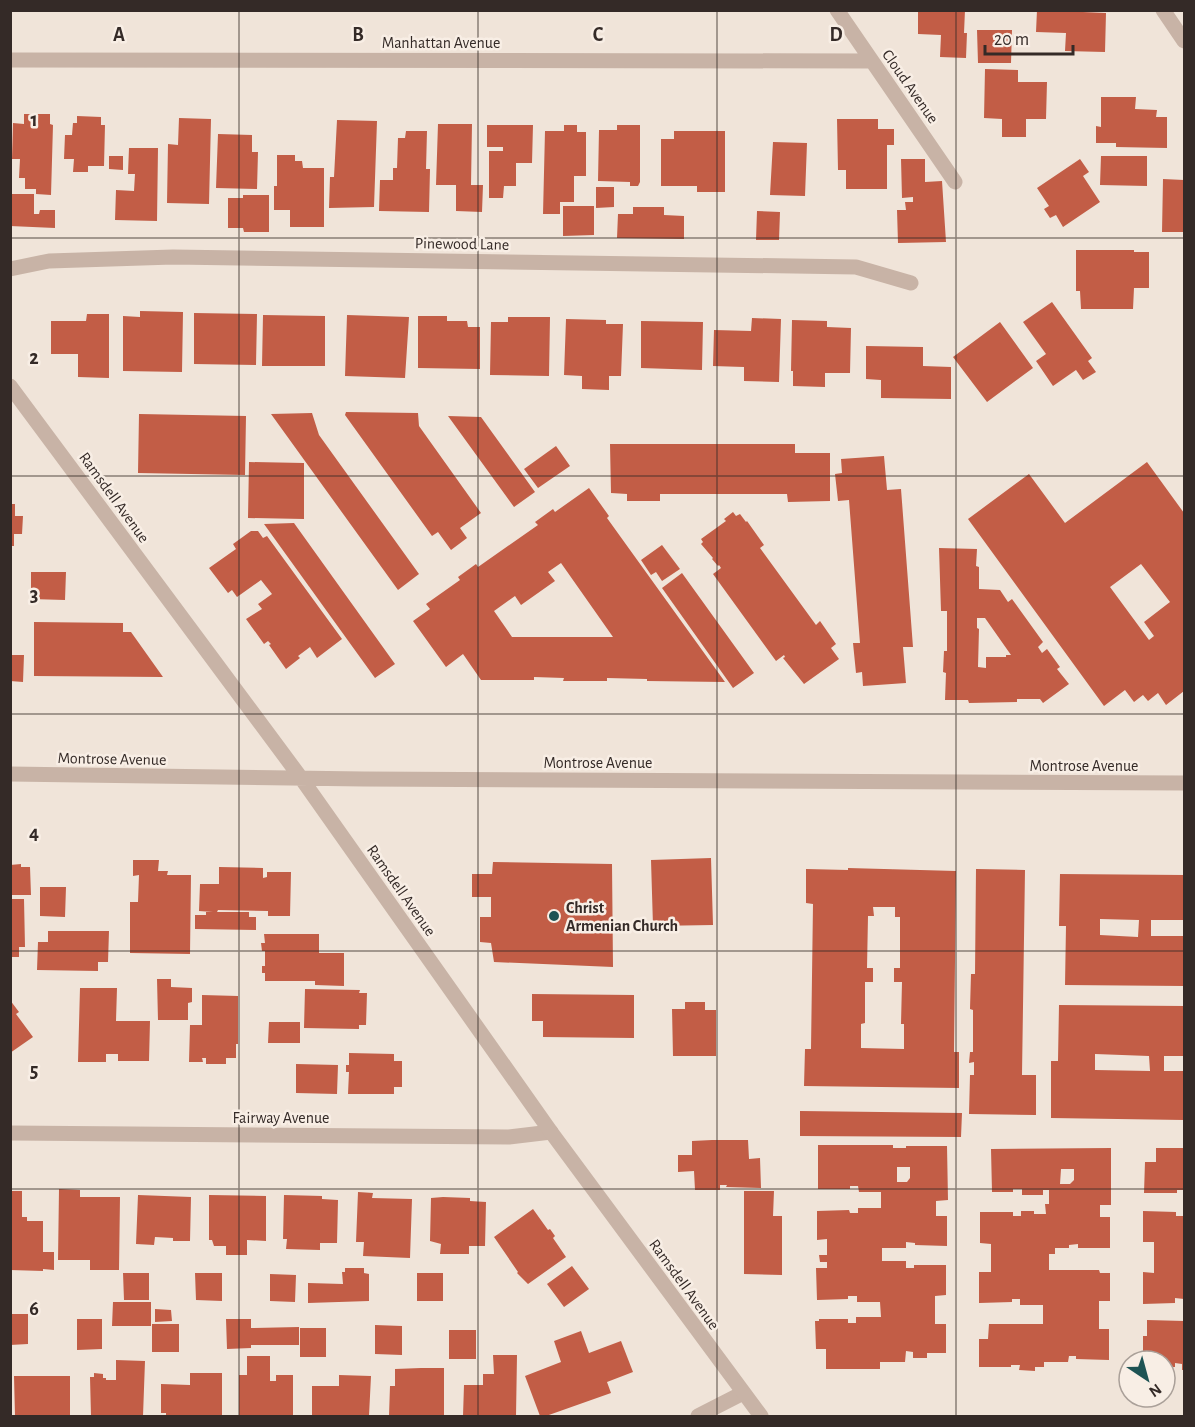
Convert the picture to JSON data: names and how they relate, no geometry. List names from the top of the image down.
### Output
{
  "streets": {
    "street": [
      "Manhattan Avenue",
      "Cloud Avenue",
      "Pinewood Lane",
      "Ramsdell Avenue",
      "Montrose Avenue",
      "Fairway Avenue"
    ]
  },
  "crossings": [
    ["Manhattan Avenue", "Cloud Avenue"],
    ["Ramsdell Avenue", "Montrose Avenue"],
    ["Ramsdell Avenue", "Fairway Avenue"]
  ],
  "places": ["Christ Armenian Church"],
  "scale_bar": "20 m",
  "north": "bottom right",
  "grid": {
    "columns": [
      "A",
      "B",
      "C",
      "D"
    ],
    "rows": [
      "1",
      "2",
      "3",
      "4",
      "5",
      "6"
    ]
  }
}
